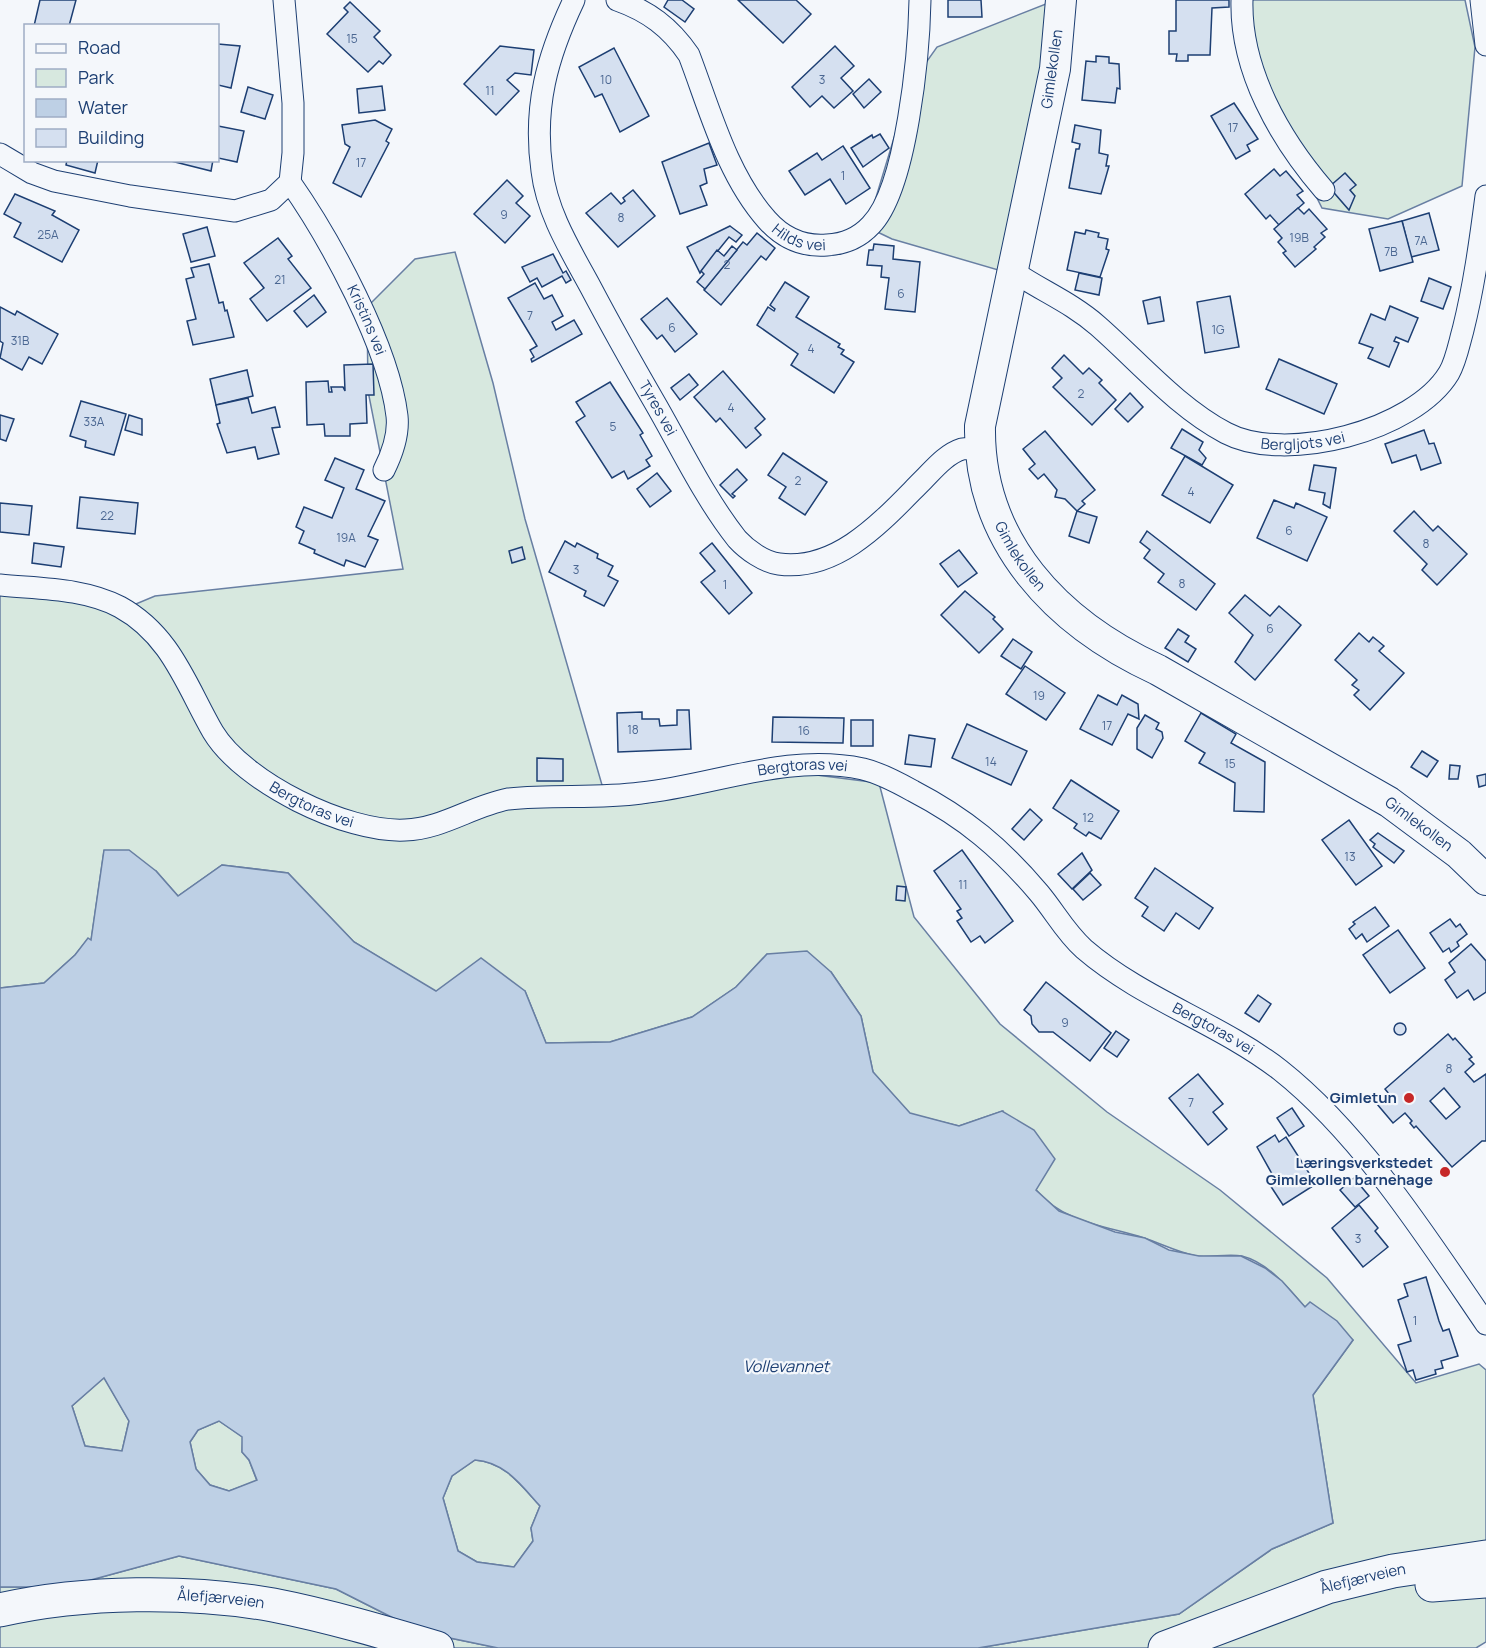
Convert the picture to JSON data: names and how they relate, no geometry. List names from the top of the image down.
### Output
{
  "streets": {
    "main road": ["Ålefjærveien"],
    "street": [
      "Gimlekollen",
      "Hilds vei",
      "Kristins vei",
      "Tyres vei",
      "Bergljots vei",
      "Bergtoras vei"
    ]
  },
  "crossings": [
    ["Gimlekollen", "Tyres vei"],
    ["Gimlekollen", "Bergljots vei"]
  ],
  "water": ["Vollevannet"],
  "places": ["Gimletun", "Læringsverkstedet Gimlekollen barnehage"],
  "house_numbers": [
    "15",
    "10",
    "3",
    "11",
    "17",
    "17",
    "1",
    "9",
    "8",
    "25A",
    "19B",
    "7A",
    "7B",
    "2",
    "21",
    "6",
    "7",
    "6",
    "1G",
    "31B",
    "4",
    "2",
    "4",
    "33A",
    "5",
    "2",
    "4",
    "22",
    "6",
    "19A",
    "8",
    "3",
    "8",
    "1",
    "6",
    "19",
    "17",
    "18",
    "16",
    "14",
    "15",
    "12",
    "13",
    "11",
    "9",
    "8",
    "7",
    "3",
    "1"
  ],
  "legend": [
    "Road",
    "Park",
    "Water",
    "Building"
  ]
}
